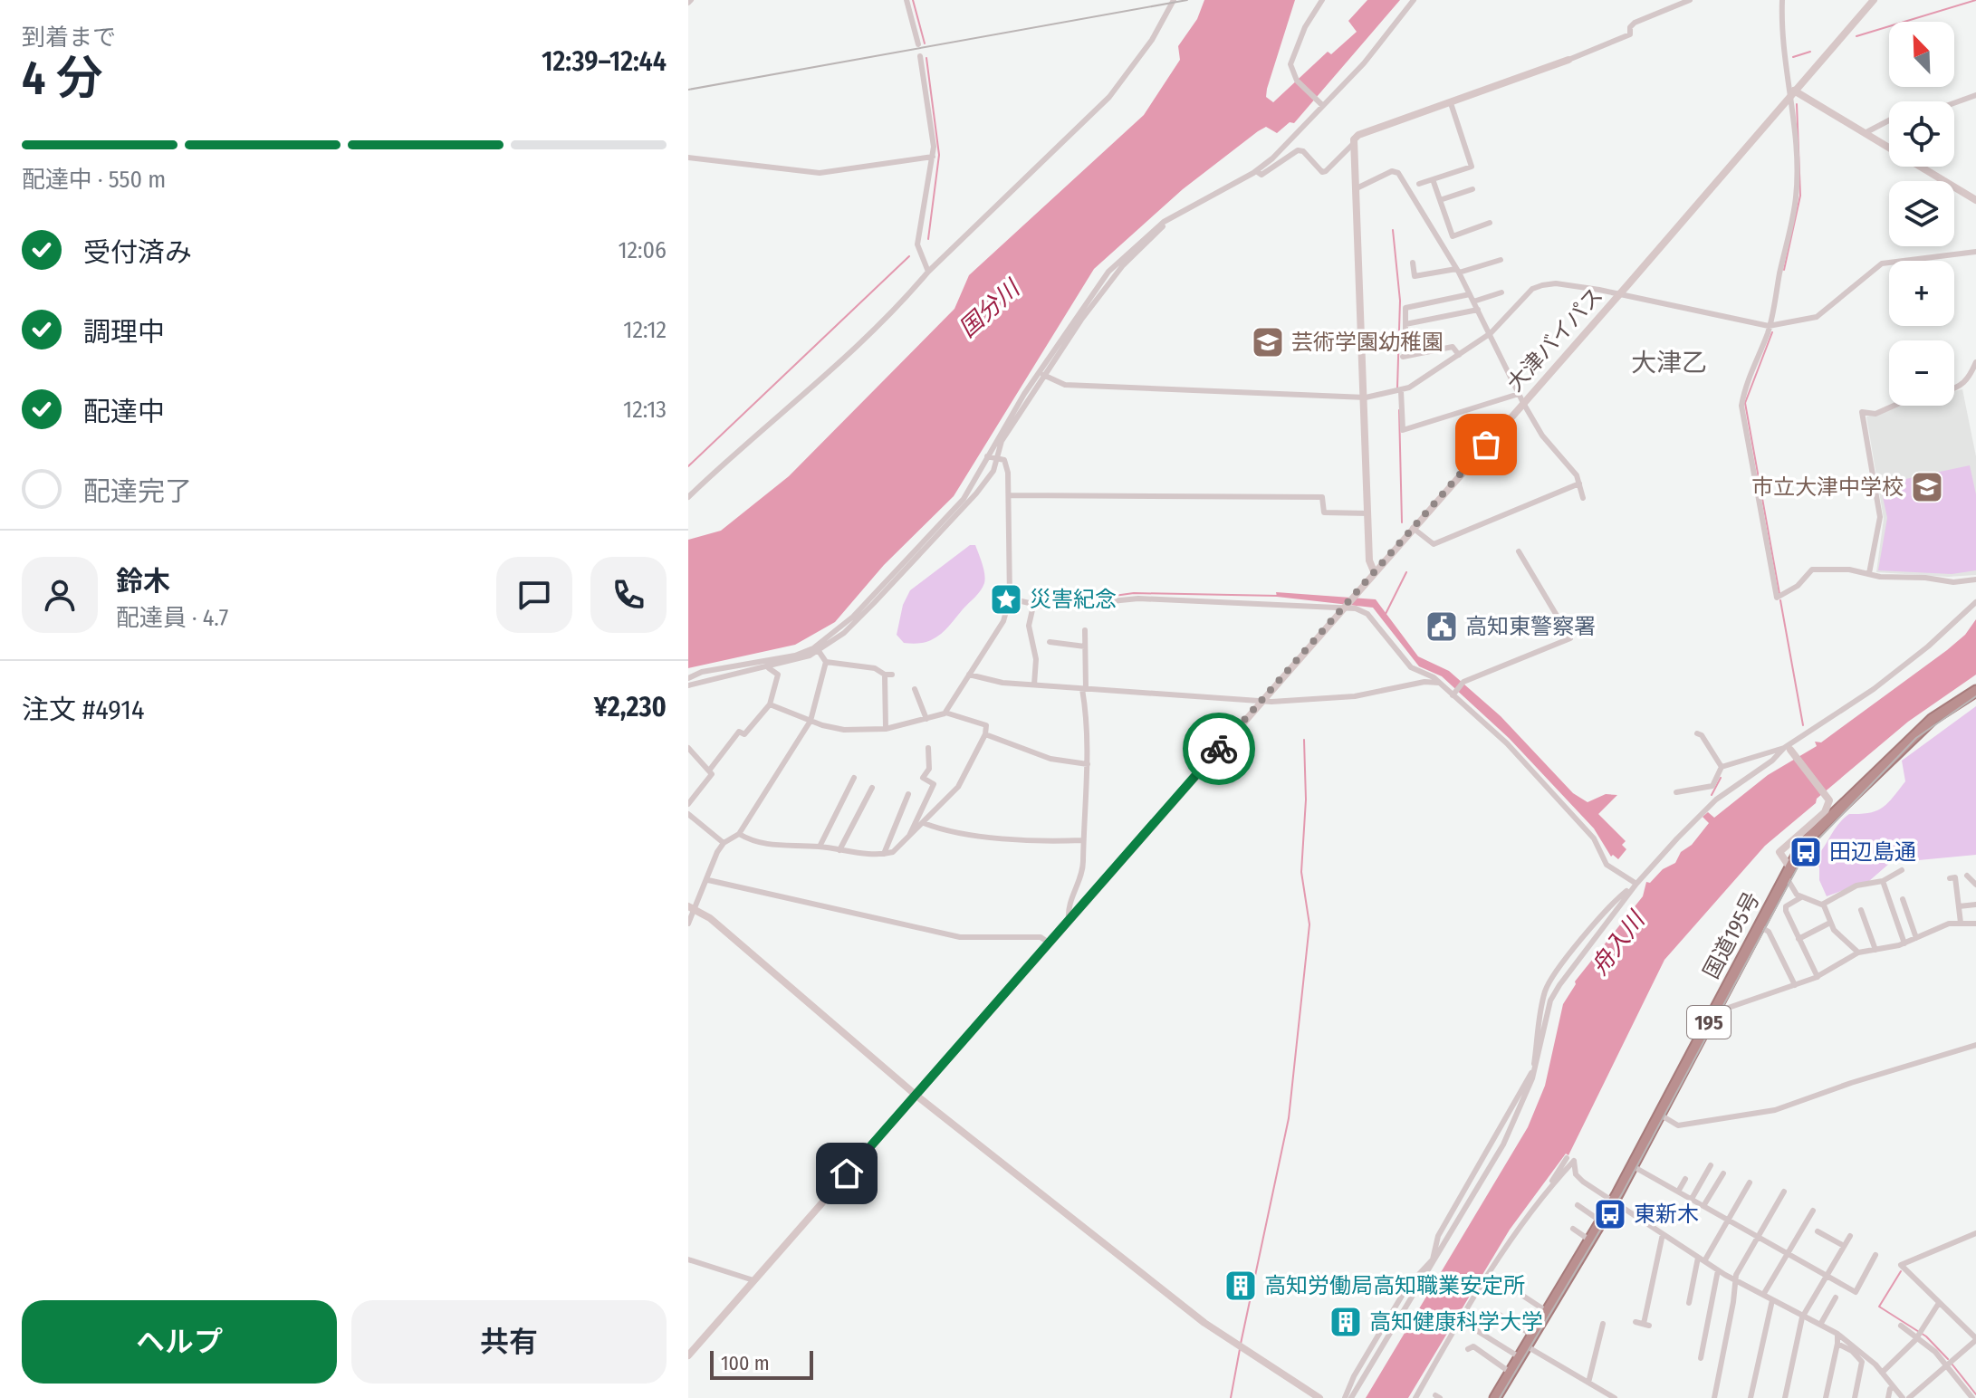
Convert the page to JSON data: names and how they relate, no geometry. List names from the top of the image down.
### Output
{
  "streets": {
    "highway": ["国道195号", "195"],
    "main road": ["大津バイパス"]
  },
  "districts": ["大津乙"],
  "water": ["国分川", "舟入川"],
  "places": {
    "school or university": ["芸術学園幼稚園", "市立大津中学校"],
    "place": ["災害紀念"],
    "public building": ["高知東警察署"],
    "bus stop": ["田辺島通", "東新木"],
    "building": ["高知労働局高知職業安定所", "高知健康科学大学"]
  },
  "scale_bar": "100 m",
  "north": "top left",
  "page": {
    "heading": ["4 分", "到着まで", "12:39–12:44"],
    "panel": [
      "鈴木",
      "配達員 · 4.7",
      "注文 #4914",
      "¥2,230"
    ],
    "map_buttons": ["+", "−"],
    "bar": "配達中 · 550 m",
    "list": [
      ["受付済み", "12:06"],
      ["調理中", "12:12"],
      ["配達中", "12:13"],
      "配達完了"
    ],
    "buttons": ["ヘルプ", "共有"],
    "scale": "100 m"
  }
}
